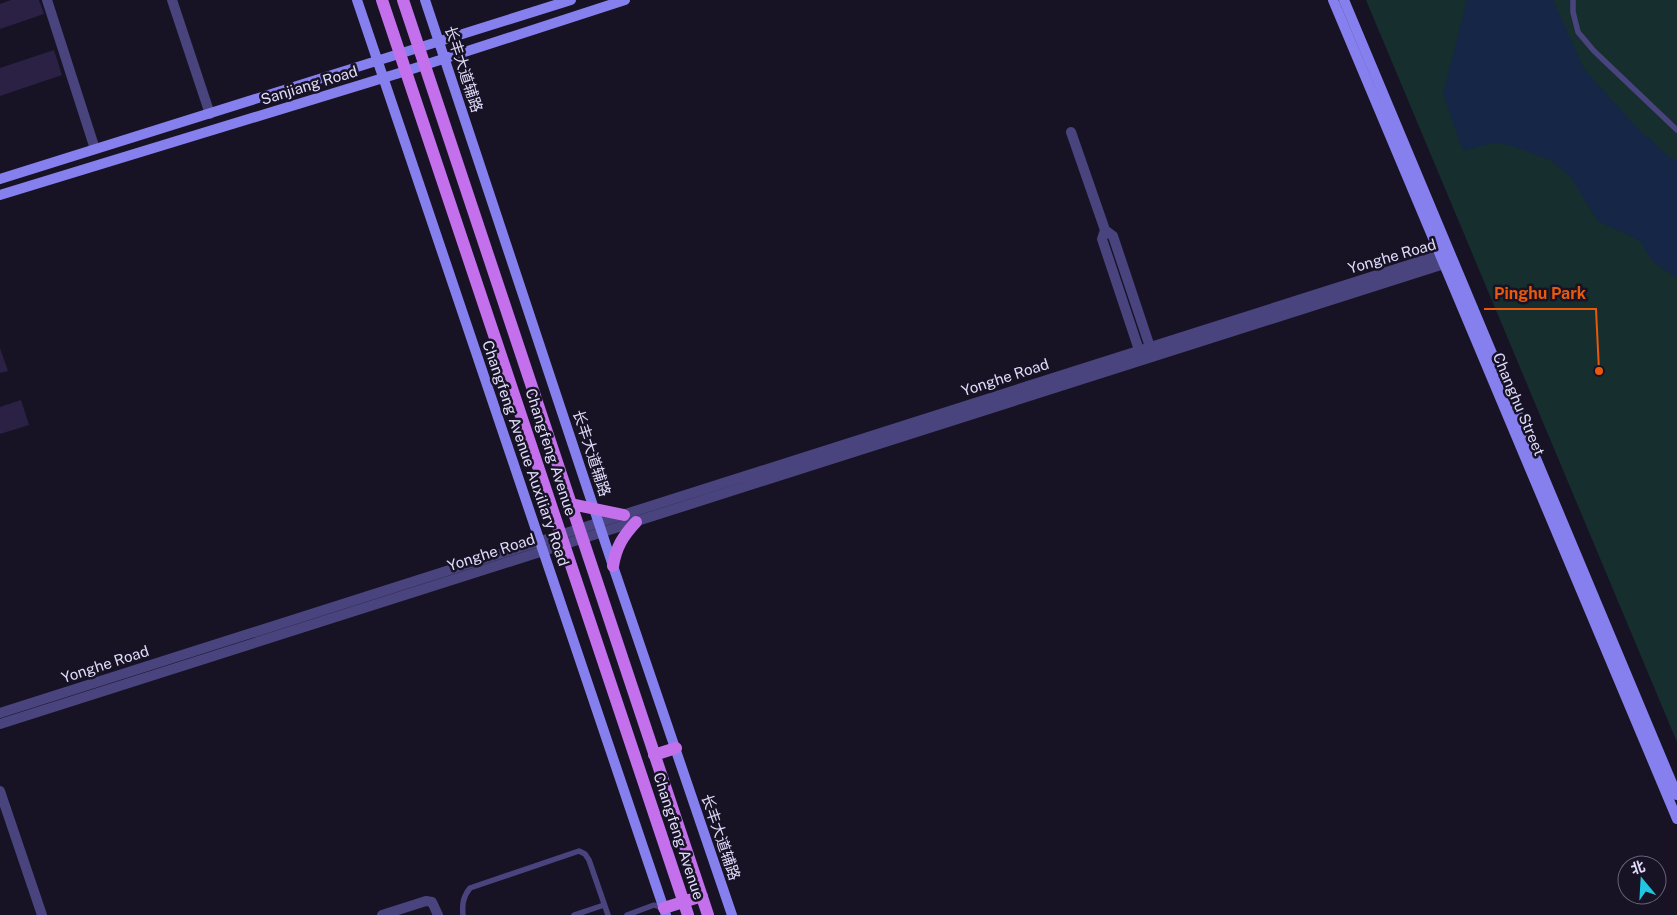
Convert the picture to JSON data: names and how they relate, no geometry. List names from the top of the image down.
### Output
{
  "streets": {
    "main road": [
      "长丰大道辅路",
      "Sanjiang Road",
      "Changhu Street",
      "Changfeng Avenue",
      "Changfeng Avenue Auxiliary Road"
    ],
    "street": ["Yonghe Road"]
  },
  "crossings": [
    ["长丰大道辅路", "Sanjiang Road"],
    ["长丰大道辅路", "Yonghe Road"],
    ["Sanjiang Road", "Changfeng Avenue"],
    ["Sanjiang Road", "Changfeng Avenue Auxiliary Road"],
    ["Yonghe Road", "Changhu Street"],
    ["Yonghe Road", "Changfeng Avenue"],
    ["Yonghe Road", "Changfeng Avenue Auxiliary Road"]
  ],
  "places": ["Pinghu Park"],
  "north": "top"
}
